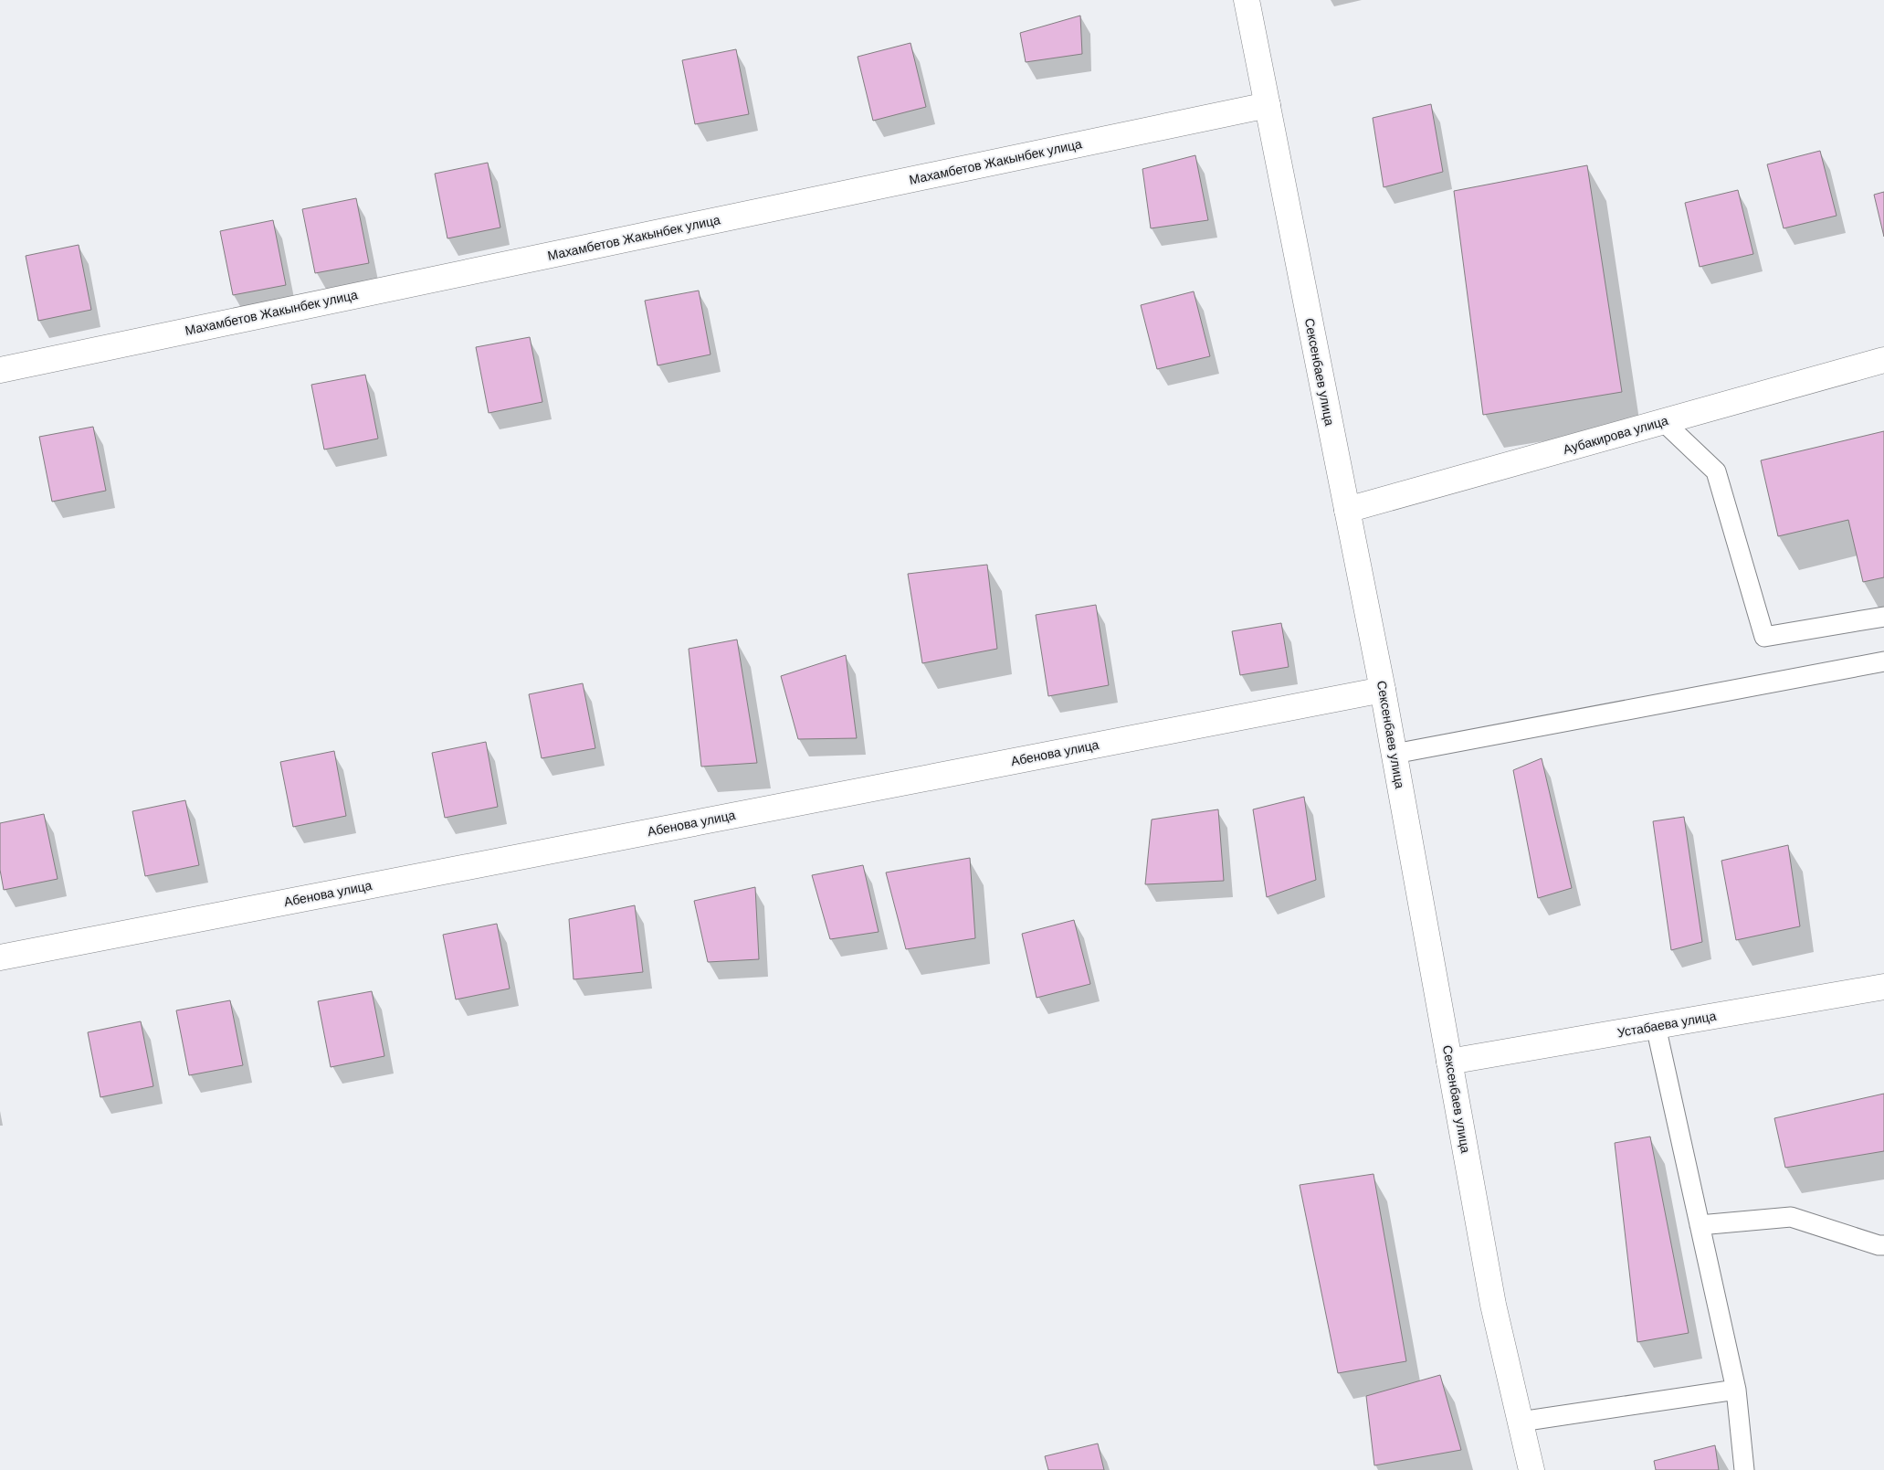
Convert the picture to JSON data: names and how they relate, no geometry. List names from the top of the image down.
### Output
{
  "streets": {
    "street": [
      "Махамбетов Жакынбек улица",
      "Сексенбаев улица",
      "Аубакирова улица",
      "Абенова улица",
      "Устабаева улица"
    ]
  },
  "crossings": [
    ["Махамбетов Жакынбек улица", "Сексенбаев улица"],
    ["Сексенбаев улица", "Аубакирова улица"],
    ["Сексенбаев улица", "Абенова улица"],
    ["Сексенбаев улица", "Устабаева улица"]
  ]
}
